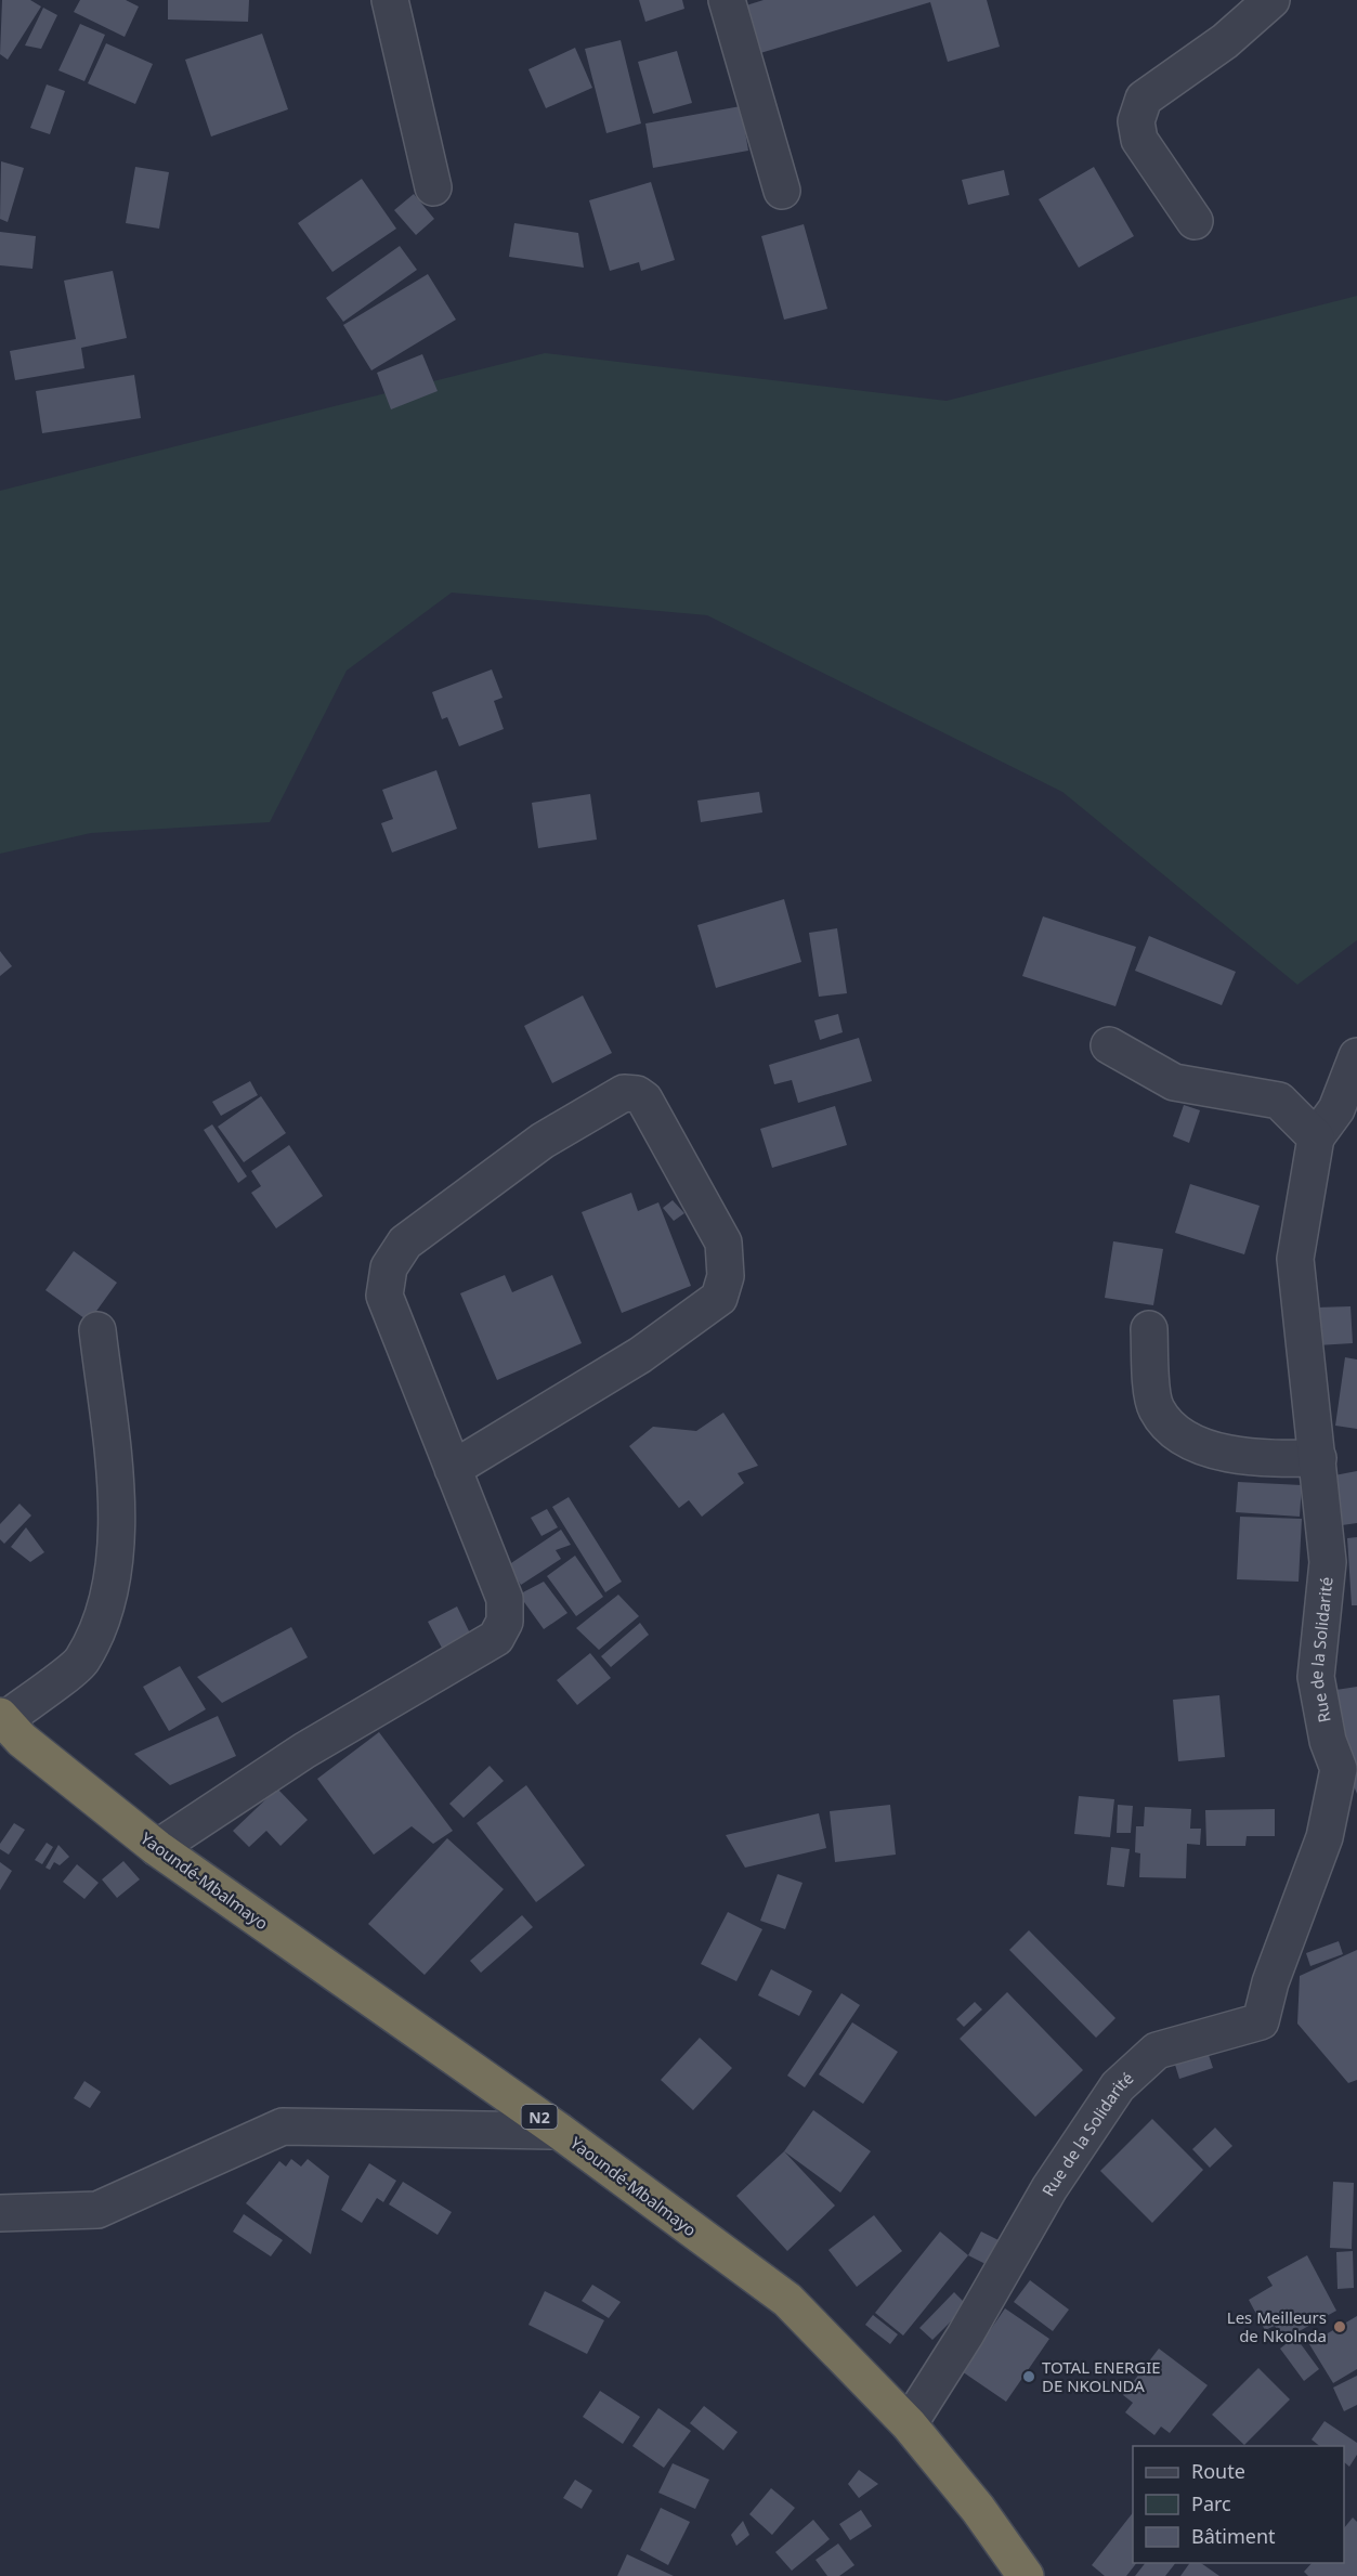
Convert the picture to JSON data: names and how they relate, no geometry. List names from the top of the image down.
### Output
{
  "streets": {
    "highway": ["Yaoundé-Mbalmayo", "N2"],
    "street": ["Rue de la Solidarité"]
  },
  "crossings": [
    ["Rue de la Solidarité", "Yaoundé-Mbalmayo"]
  ],
  "places": ["Les Meilleurs de Nkolnda", "TOTAL ENERGIE DE NKOLNDA"],
  "legend": ["Route", "Parc", "Bâtiment"]
}
